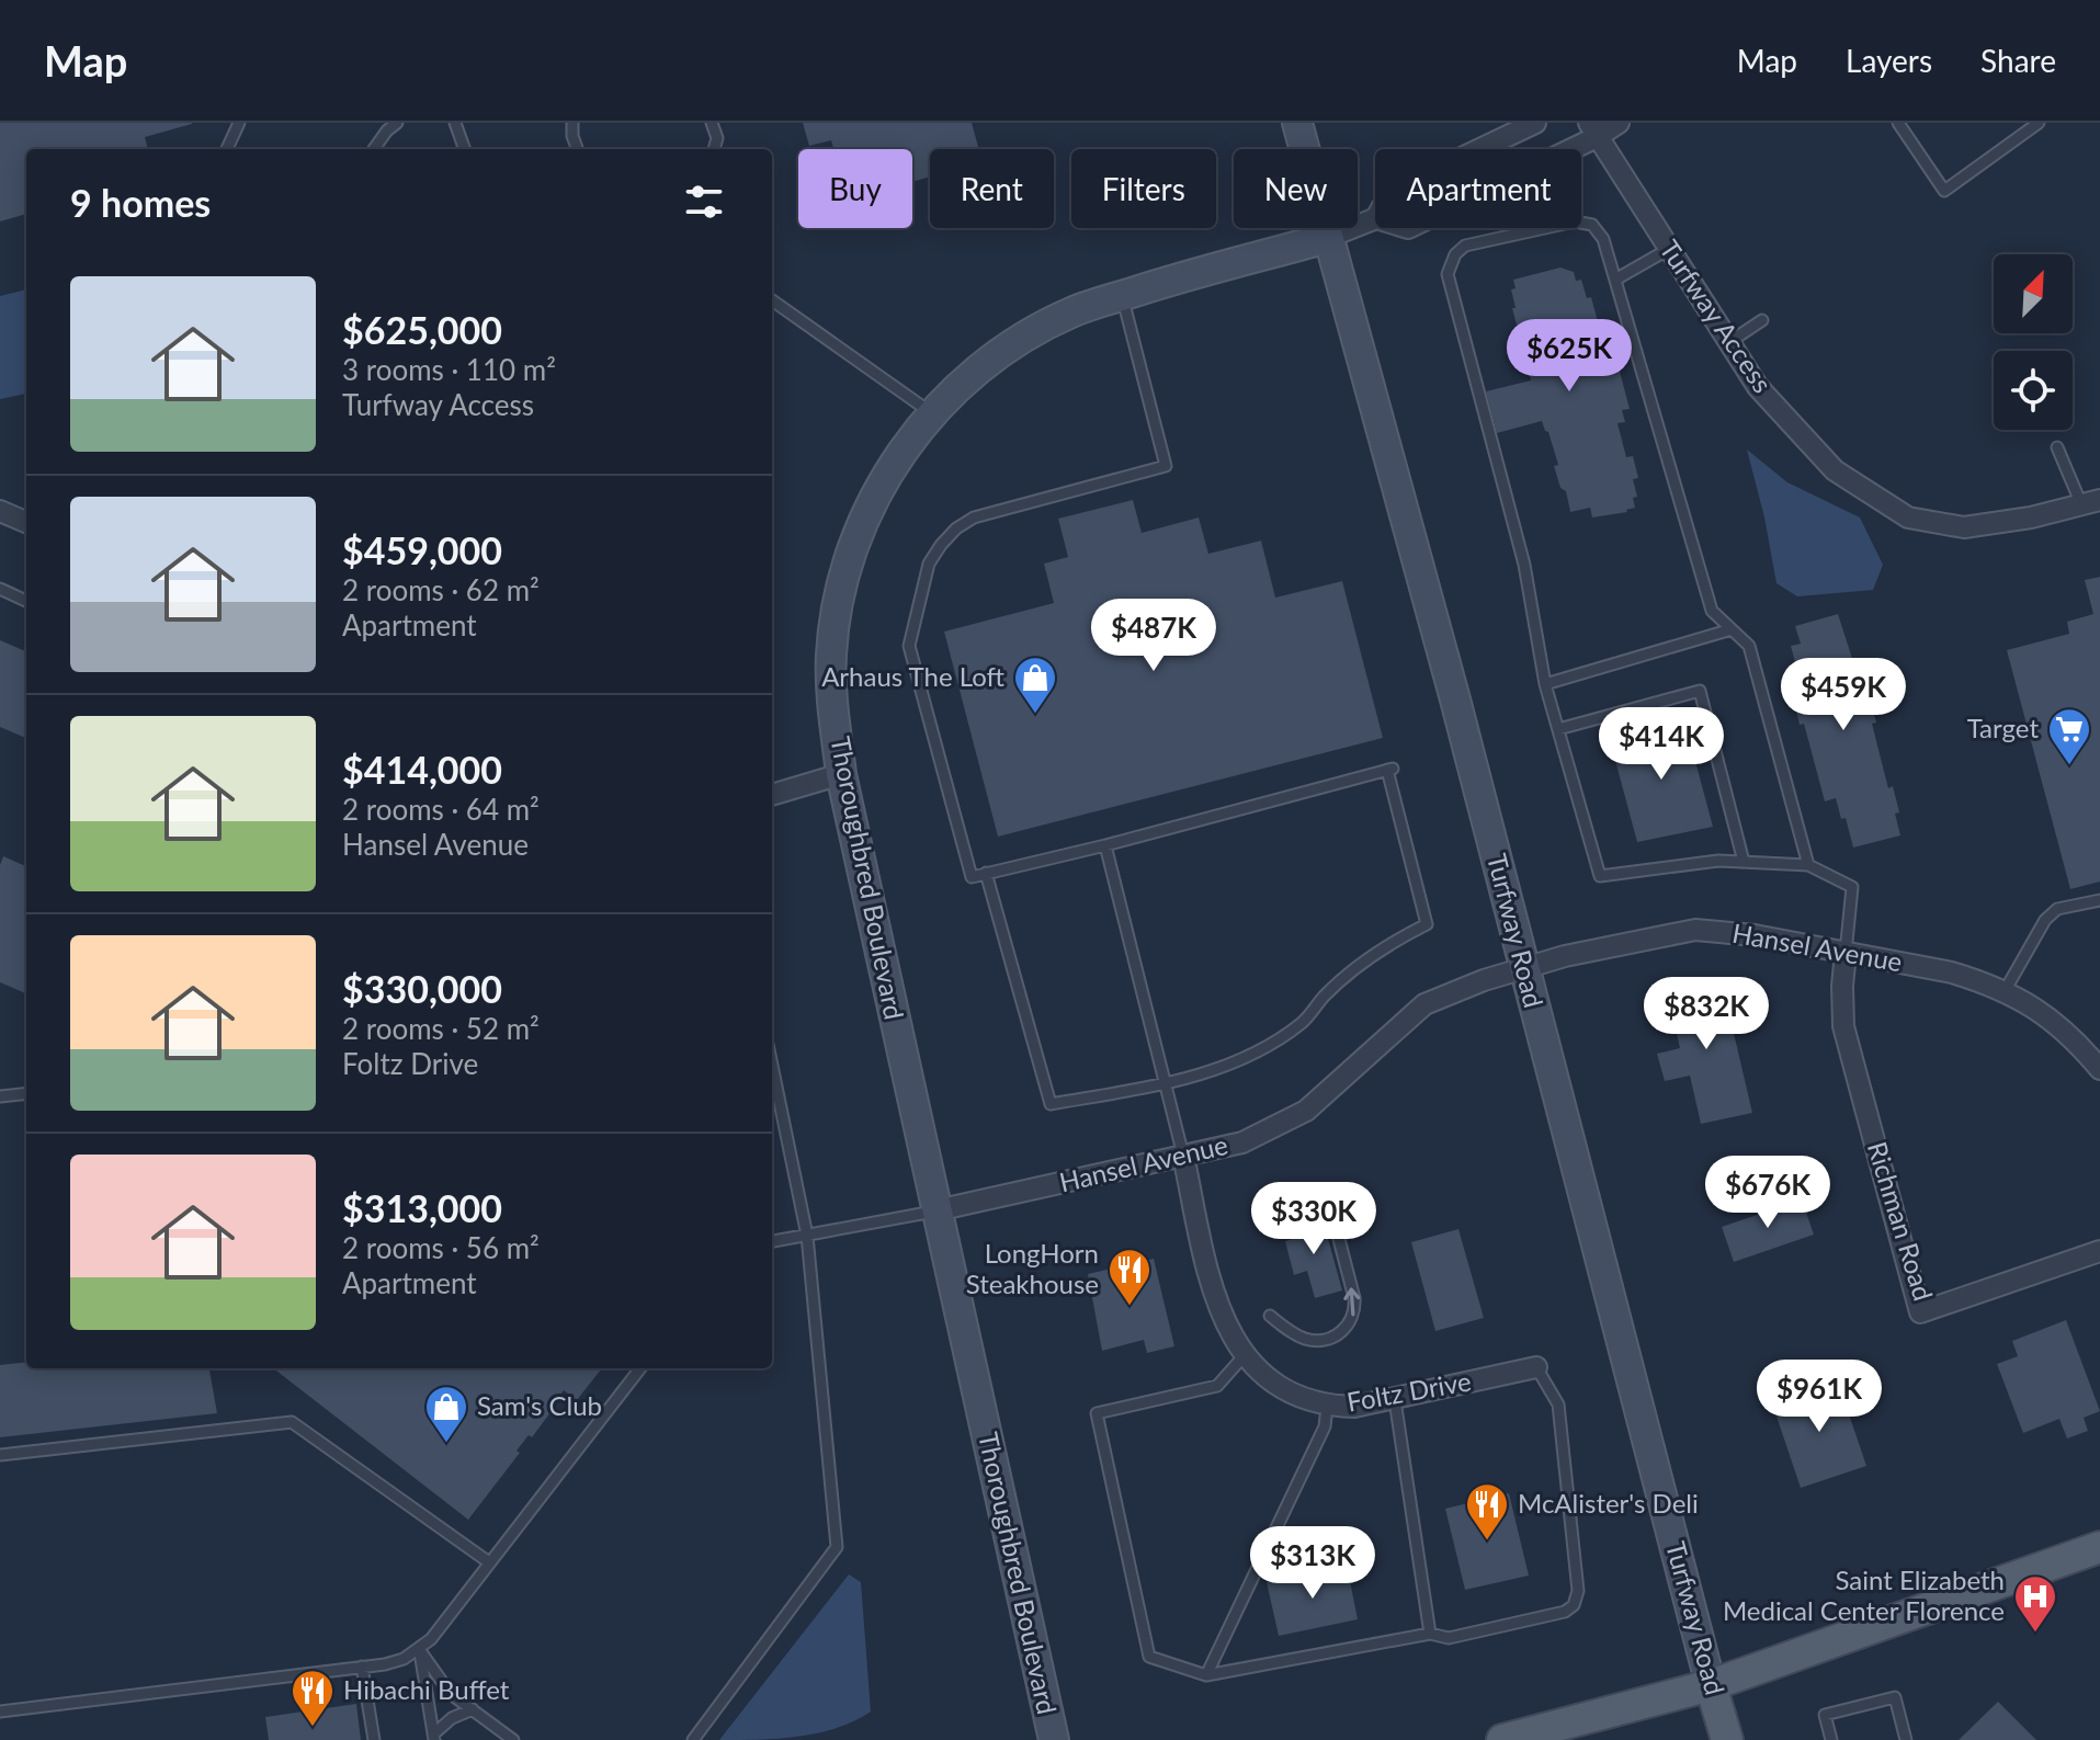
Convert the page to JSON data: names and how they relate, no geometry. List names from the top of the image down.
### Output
{
  "streets": {
    "main road": ["Thoroughbred Boulevard", "Turfway Road"],
    "street": [
      "Turfway Access",
      "Hansel Avenue",
      "Richman Road",
      "Foltz Drive"
    ]
  },
  "crossings": [
    ["Thoroughbred Boulevard", "Turfway Road"],
    ["Thoroughbred Boulevard", "Hansel Avenue"],
    ["Turfway Road", "Hansel Avenue"],
    ["Hansel Avenue", "Richman Road"],
    ["Hansel Avenue", "Foltz Drive"]
  ],
  "places": {
    "shop": ["Arhaus The Loft", "Sam's Club"],
    "supermarket": ["Target"],
    "restaurant": ["LongHorn Steakhouse", "McAlister's Deli", "Hibachi Buffet"],
    "hospital": ["Saint Elizabeth Medical Center Florence"]
  },
  "north": "top right",
  "page": {
    "header": "Map",
    "nav": ["Map", "Layers", "Share"],
    "chip": [
      "Buy",
      "Rent",
      "Filters",
      "New",
      "Apartment"
    ],
    "heading": "9 homes",
    "list": [
      {
        "name": "$625,000",
        "note": "3 rooms · 110 m² · Turfway Access"
      },
      {
        "name": "$459,000",
        "note": "2 rooms · 62 m² · Apartment"
      },
      {
        "name": "$414,000",
        "note": "2 rooms · 64 m² · Hansel Avenue"
      },
      {
        "name": "$330,000",
        "note": "2 rooms · 52 m² · Foltz Drive"
      },
      {
        "name": "$313,000",
        "note": "2 rooms · 56 m² · Apartment"
      }
    ],
    "price": [
      "$625K",
      "$487K",
      "$459K",
      "$414K",
      "$832K",
      "$676K",
      "$330K",
      "$961K",
      "$313K"
    ]
  }
}
